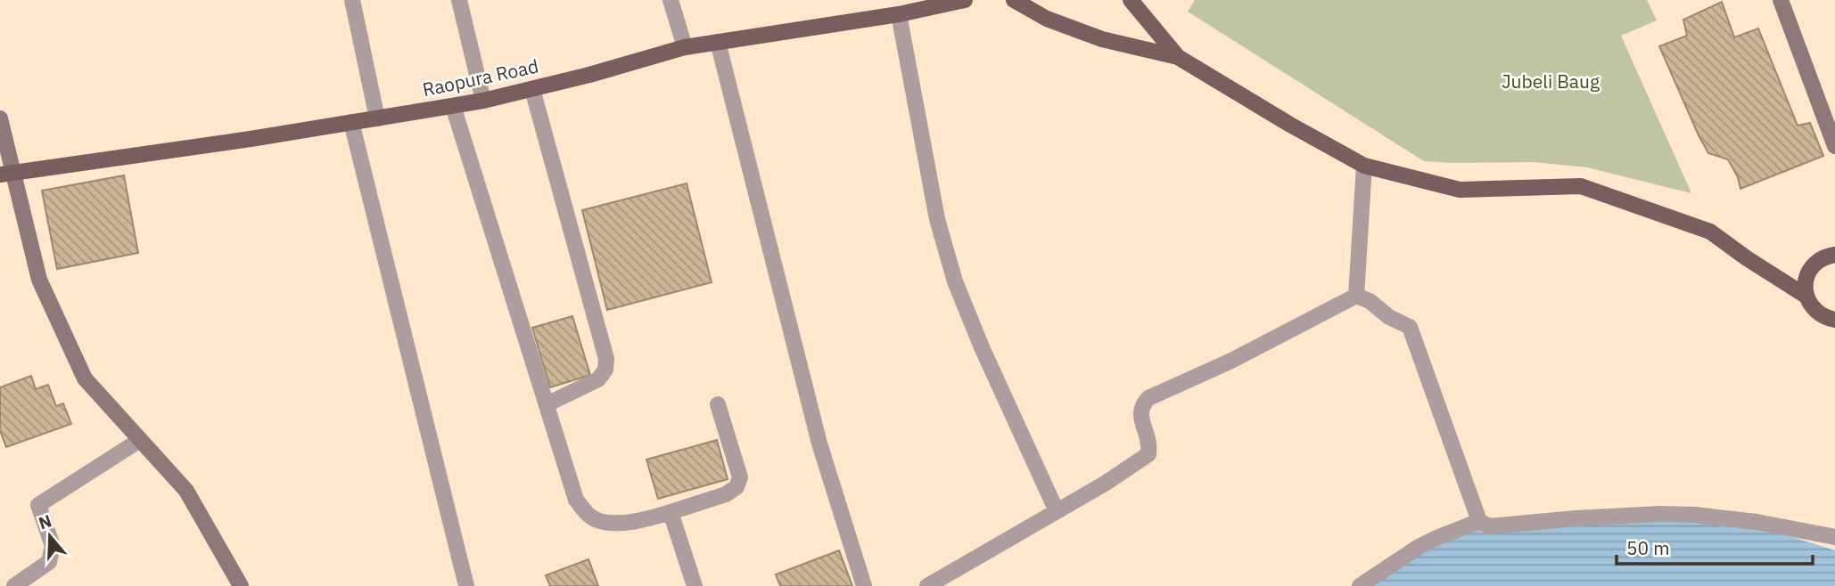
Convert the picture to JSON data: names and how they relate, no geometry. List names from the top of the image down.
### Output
{
  "streets": {
    "main road": ["Raopura Road"]
  },
  "parks": ["Jubeli Baug"],
  "scale_bar": "50 m",
  "north": "top"
}
